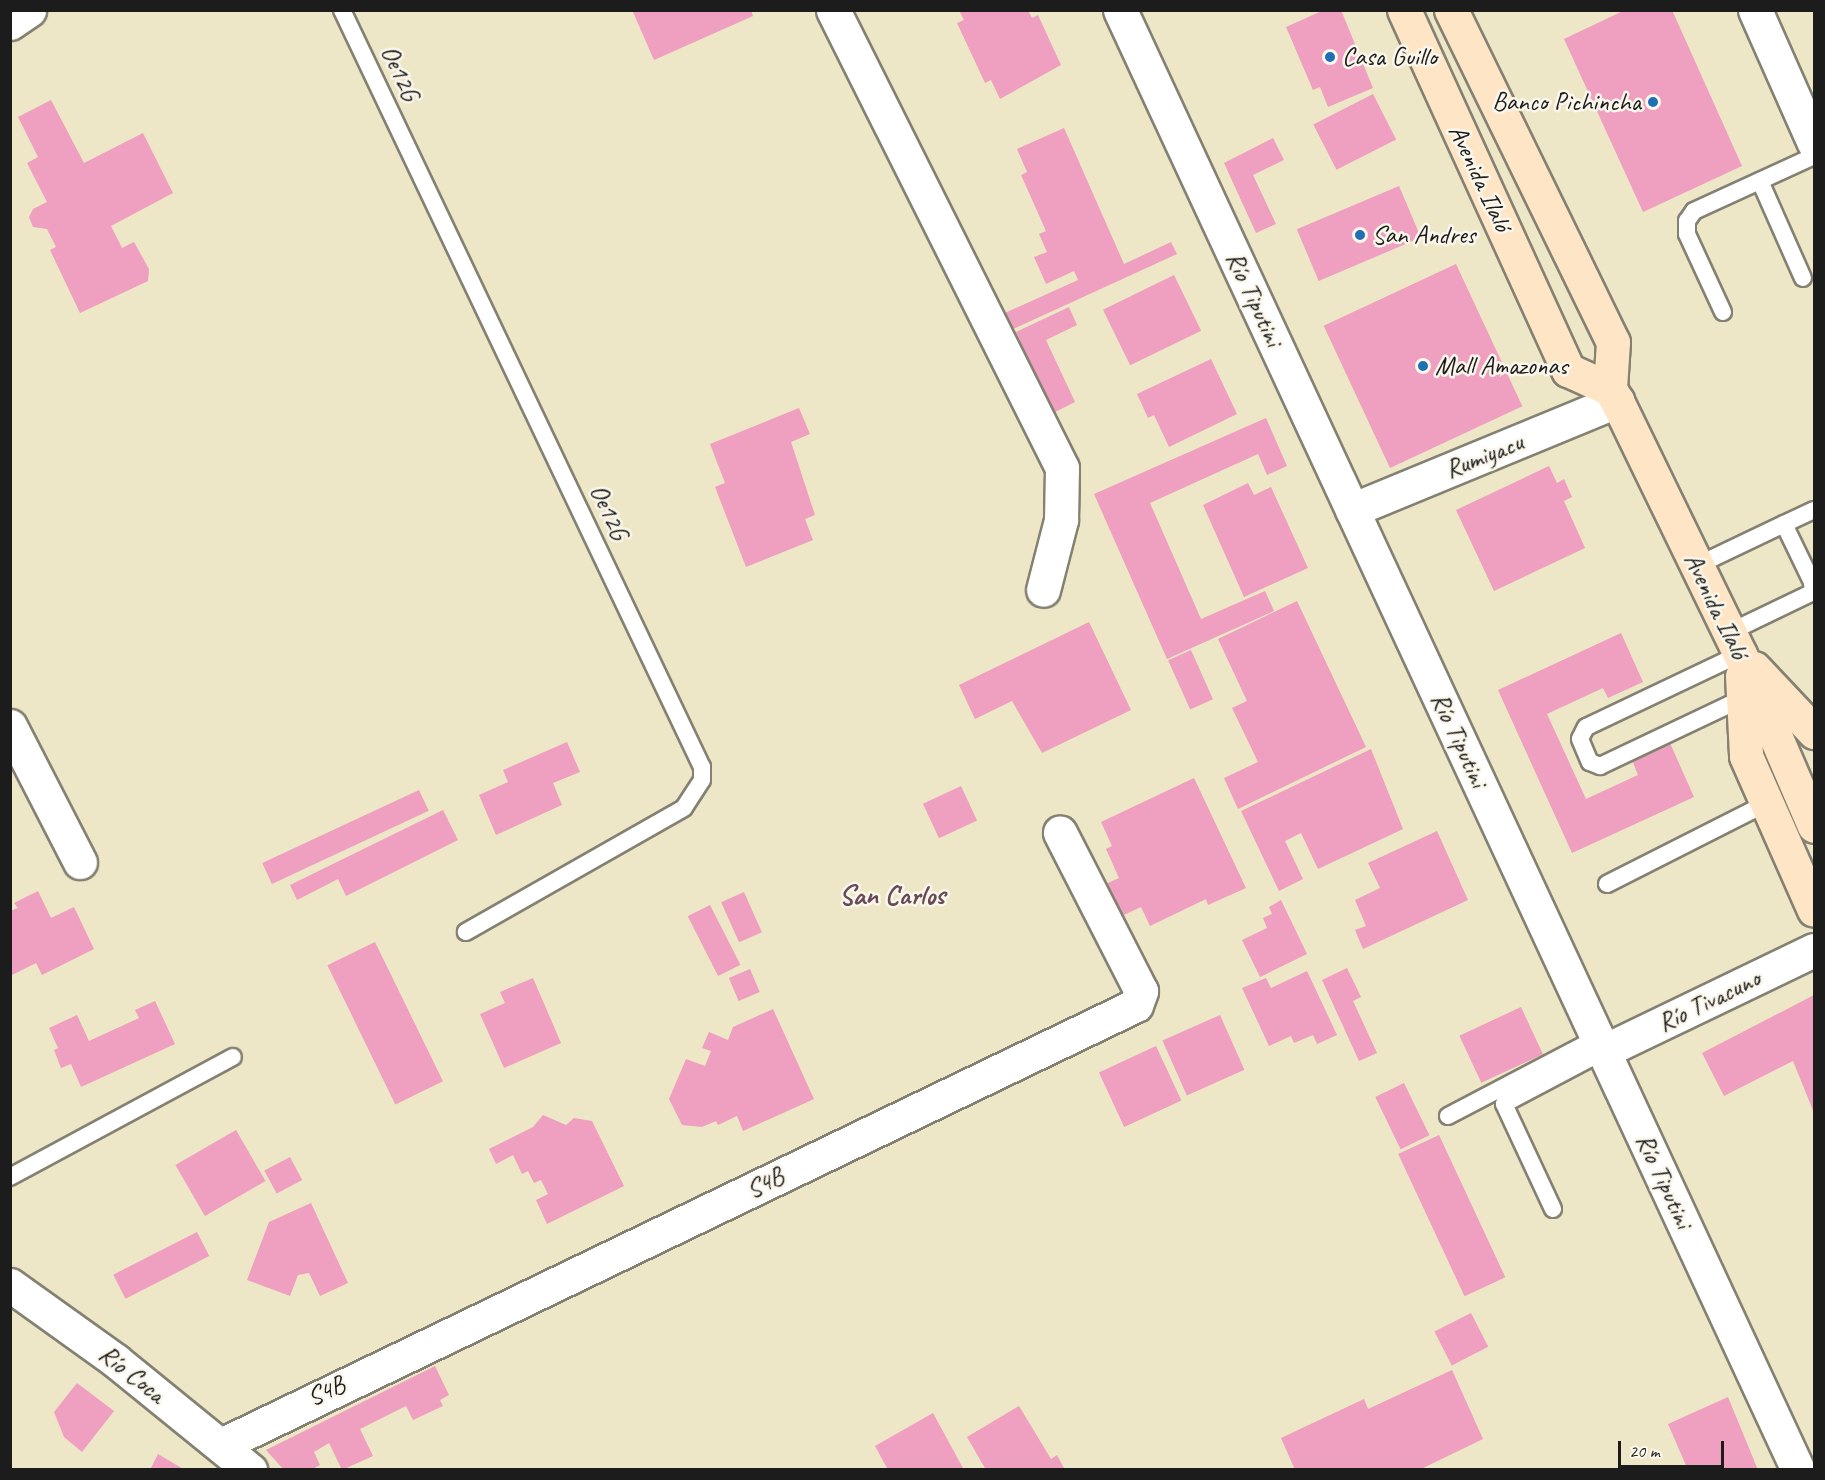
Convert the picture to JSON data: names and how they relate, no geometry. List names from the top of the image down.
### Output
{
  "streets": {
    "main road": ["Avenida Ilaló"],
    "street": [
      "Río Tiputini",
      "Rumiyacu",
      "Río Tivacuno",
      "S4B",
      "Río Coca"
    ],
    "lane": ["Oe12G"]
  },
  "crossings": [
    ["Avenida Ilaló", "Rumiyacu"],
    ["Río Tiputini", "Rumiyacu"],
    ["Río Tiputini", "Río Tivacuno"],
    ["S4B", "Río Coca"]
  ],
  "districts": ["San Carlos"],
  "places": [
    "Casa Guillo",
    "Banco Pichincha",
    "San Andres",
    "Mall Amazonas"
  ],
  "scale_bar": "20 m"
}
